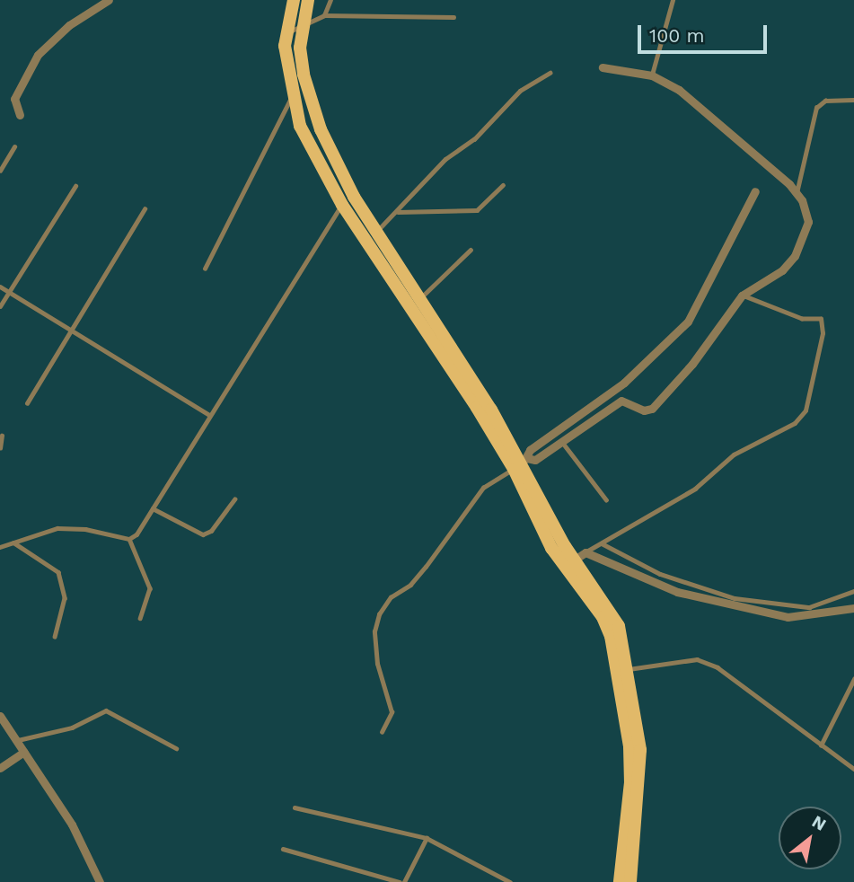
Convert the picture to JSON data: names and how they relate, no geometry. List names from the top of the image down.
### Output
{
  "scale_bar": "100 m",
  "north": "top right"
}
